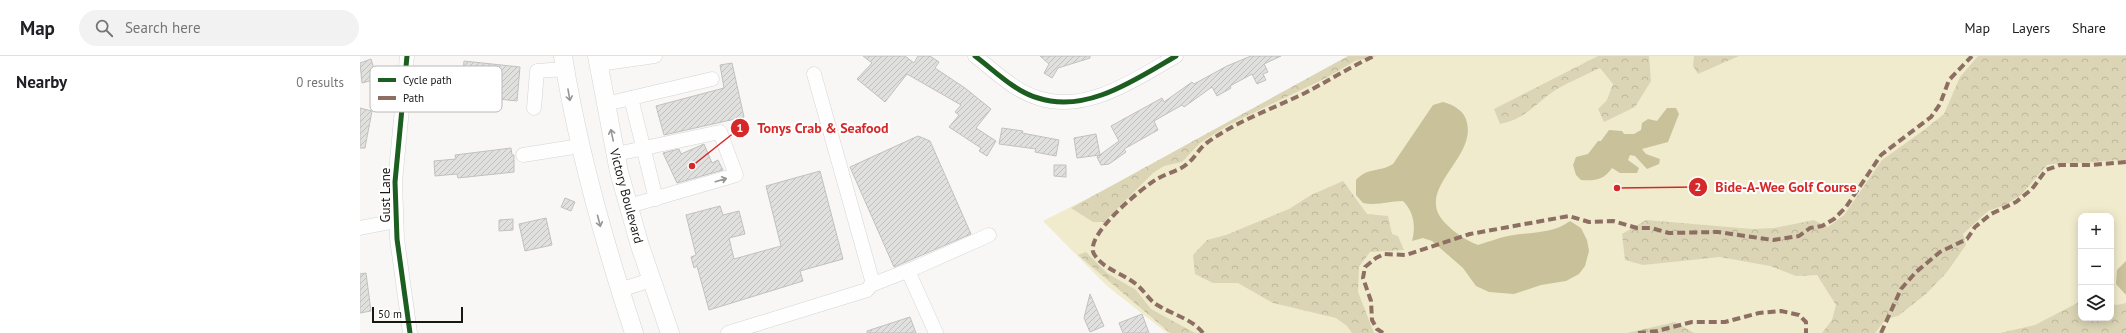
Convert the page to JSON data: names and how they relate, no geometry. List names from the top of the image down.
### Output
{
  "streets": {
    "main road": ["Victory Boulevard"],
    "street": ["Gust Lane"]
  },
  "places": ["Tonys Crab & Seafood", "Bide-A-Wee Golf Course"],
  "legend": ["Cycle path", "Path"],
  "scale_bar": "50 m",
  "page": {
    "header": "Map",
    "search": "Search here",
    "nav": ["Map", "Layers", "Share"],
    "heading": ["Nearby", "0 results"],
    "map_buttons": ["+", "−"],
    "scale": "50 m"
  }
}
